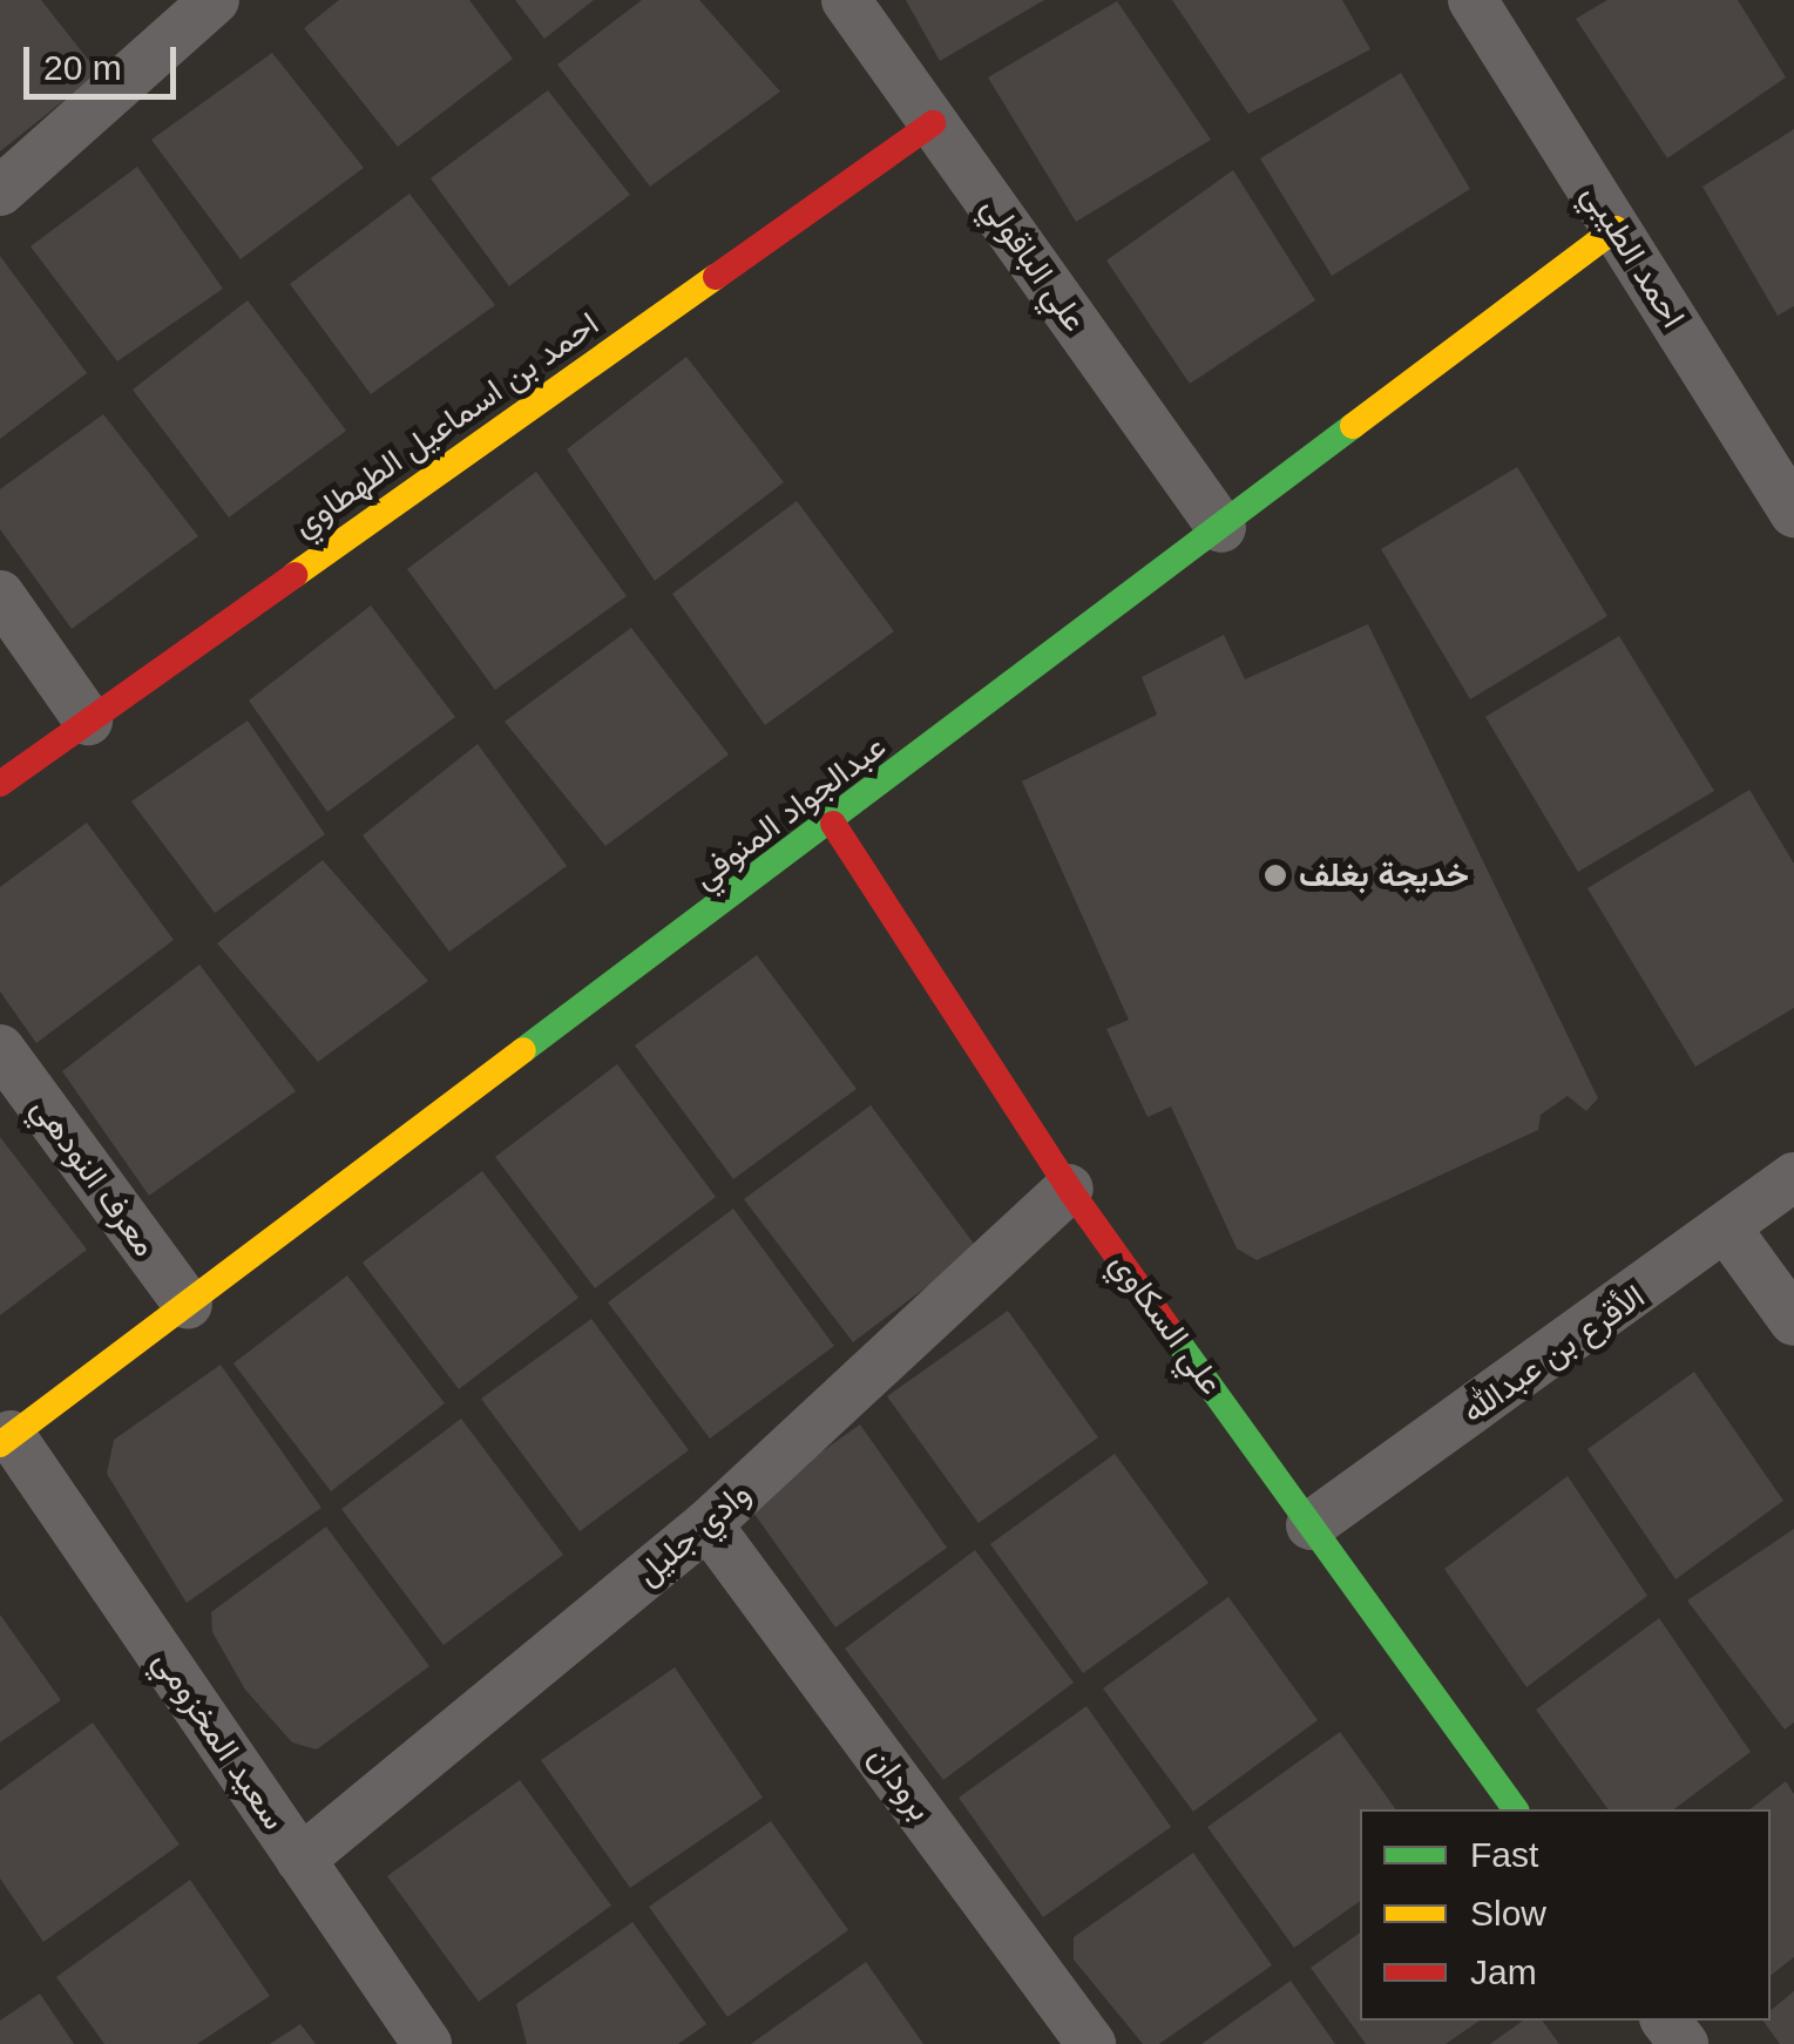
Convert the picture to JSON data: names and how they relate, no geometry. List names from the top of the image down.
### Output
{
  "streets": {
    "street": [
      "احمد الطيبي",
      "علي الباقولي",
      "احمد بن اسماعيل الطهطاوي",
      "عبدالجواد المنوفي",
      "معرف النودهي",
      "علي السكاوي",
      "الأقرع بن عبدالله",
      "وادي جليل",
      "سعيد المخزومي",
      "برودان"
    ]
  },
  "crossings": [
    ["احمد الطيبي", "عبدالجواد المنوفي"],
    ["علي الباقولي", "احمد بن اسماعيل الطهطاوي"],
    ["علي الباقولي", "عبدالجواد المنوفي"],
    ["عبدالجواد المنوفي", "معرف النودهي"],
    ["عبدالجواد المنوفي", "علي السكاوي"],
    ["عبدالجواد المنوفي", "سعيد المخزومي"],
    ["علي السكاوي", "الأقرع بن عبدالله"],
    ["علي السكاوي", "وادي جليل"],
    ["وادي جليل", "سعيد المخزومي"],
    ["وادي جليل", "برودان"]
  ],
  "places": ["خديجة بغلف"],
  "legend": ["Fast", "Slow", "Jam"],
  "scale_bar": "20 m"
}
